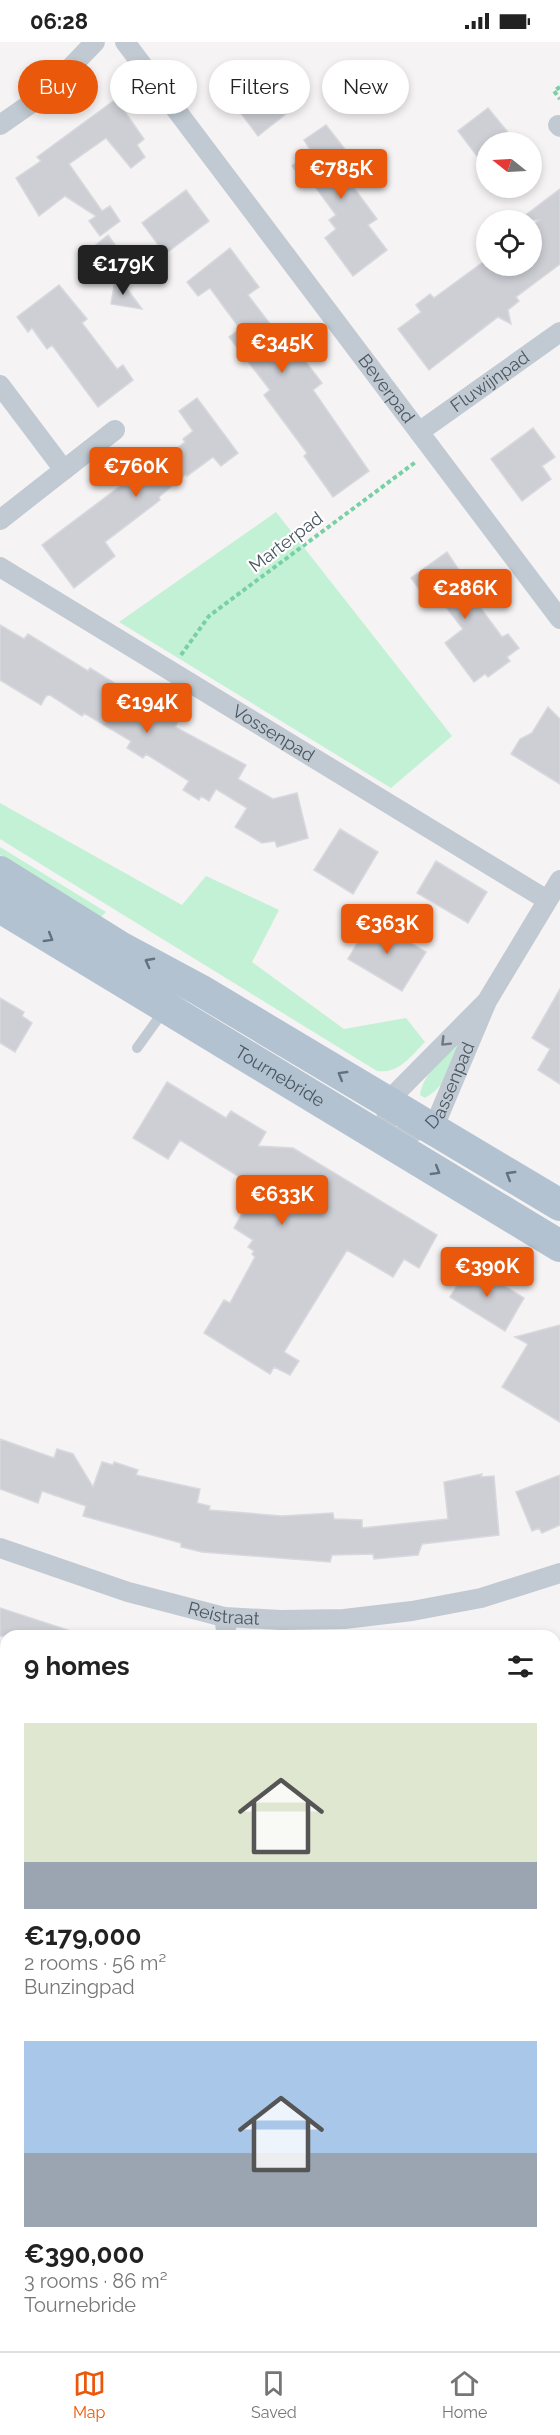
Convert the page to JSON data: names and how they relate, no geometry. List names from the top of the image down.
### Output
{
  "streets": {
    "main road": ["Tournebride"],
    "street": [
      "Fluwijnpad",
      "Beverpad",
      "Vossenpad",
      "Dassenpad",
      "Reistraat"
    ],
    "path": ["Marterpad"]
  },
  "crossings": [
    ["Fluwijnpad", "Beverpad"],
    ["Beverpad", "Marterpad"],
    ["Marterpad", "Vossenpad"],
    ["Vossenpad", "Dassenpad"],
    ["Tournebride", "Dassenpad"]
  ],
  "north": "left",
  "page": {
    "status": "06:28",
    "chip": [
      "Buy",
      "Rent",
      "Filters",
      "New"
    ],
    "price": [
      "€785K",
      "€179K",
      "€345K",
      "€760K",
      "€286K",
      "€194K",
      "€363K",
      "€633K",
      "€390K"
    ],
    "heading": "9 homes",
    "list": [
      {
        "name": "€179,000",
        "note": "2 rooms · 56 m² · Bunzingpad"
      },
      {
        "name": "€390,000",
        "note": "3 rooms · 86 m² · Tournebride"
      }
    ],
    "tabs": ["Map", "Saved", "Home"]
  }
}
